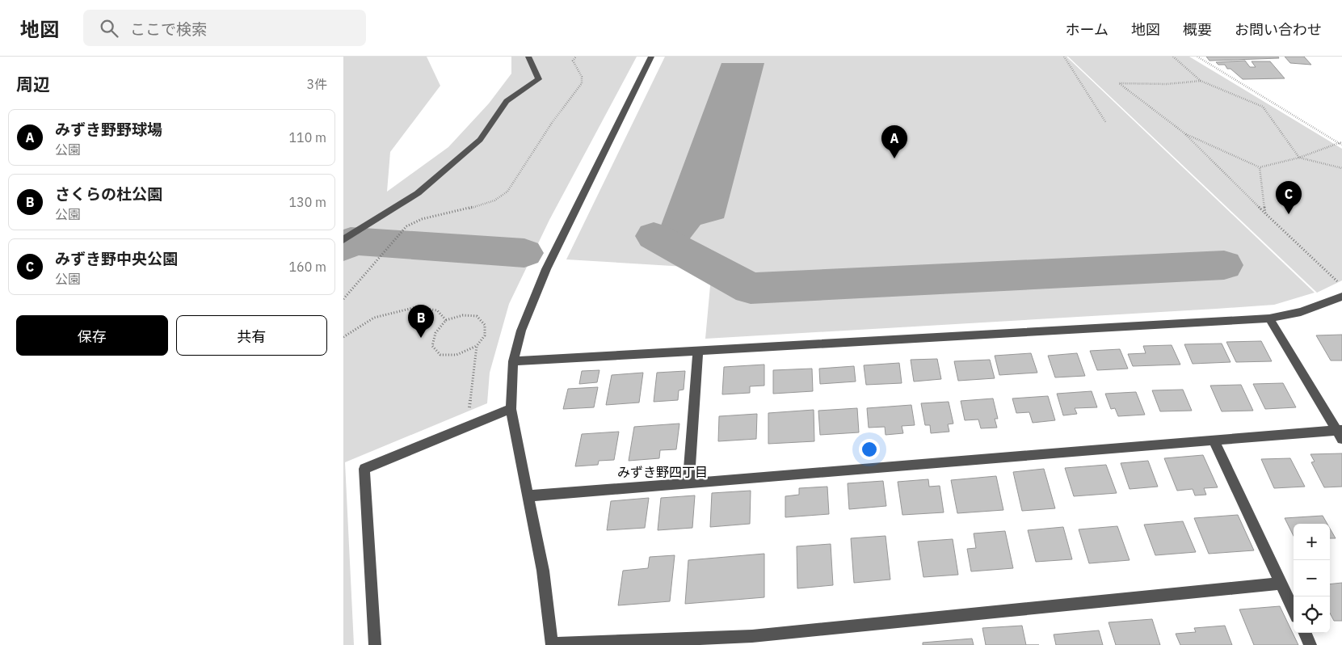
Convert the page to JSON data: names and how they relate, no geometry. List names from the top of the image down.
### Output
{
  "districts": ["みずき野四丁目"],
  "page": {
    "header": "地図",
    "search": "ここで検索",
    "nav": [
      "ホーム",
      "地図",
      "概要",
      "お問い合わせ"
    ],
    "heading": ["周辺", "3件"],
    "list": [
      {
        "mark": "A",
        "name": "みずき野野球場",
        "note": "公園",
        "value": "110 m"
      },
      {
        "mark": "B",
        "name": "さくらの杜公園",
        "note": "公園",
        "value": "130 m"
      },
      {
        "mark": "C",
        "name": "みずき野中央公園",
        "note": "公園",
        "value": "160 m"
      }
    ],
    "pins": ["A", "C", "B"],
    "buttons": ["保存", "共有"],
    "map_buttons": ["+", "−"]
  }
}
